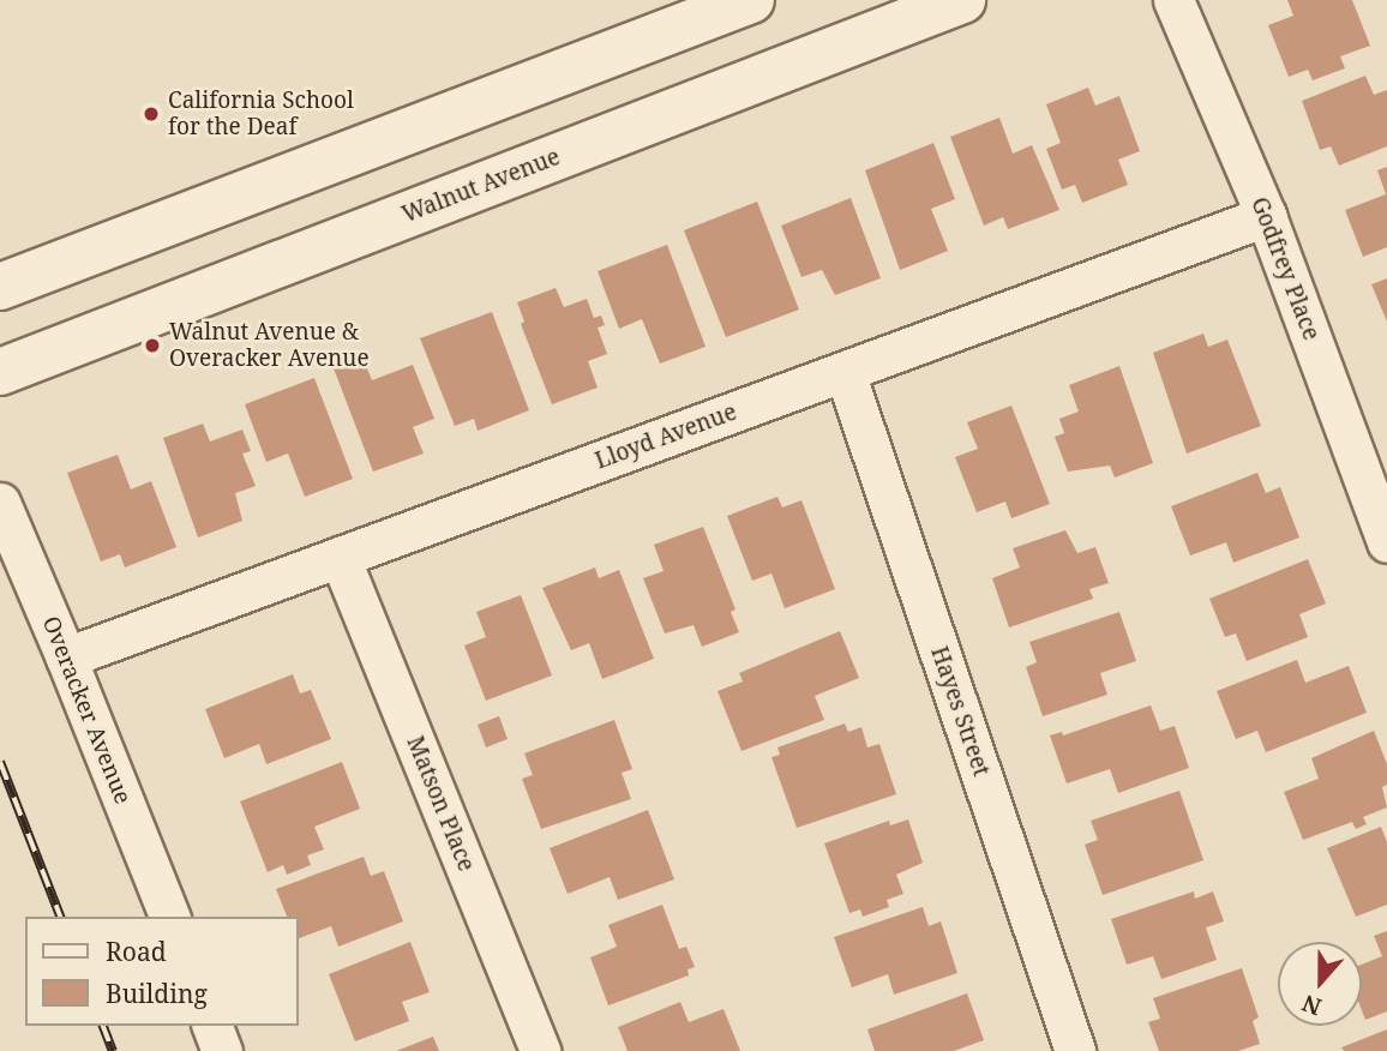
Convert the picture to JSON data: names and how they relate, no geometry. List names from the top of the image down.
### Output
{
  "streets": {
    "main road": ["Walnut Avenue"],
    "street": [
      "Godfrey Place",
      "Lloyd Avenue",
      "Overacker Avenue",
      "Hayes Street",
      "Matson Place"
    ]
  },
  "crossings": [
    ["Godfrey Place", "Lloyd Avenue"],
    ["Lloyd Avenue", "Overacker Avenue"],
    ["Lloyd Avenue", "Hayes Street"],
    ["Lloyd Avenue", "Matson Place"]
  ],
  "places": ["California School for the Deaf", "Walnut Avenue & Overacker Avenue"],
  "legend": ["Road", "Building"],
  "north": "bottom"
}
